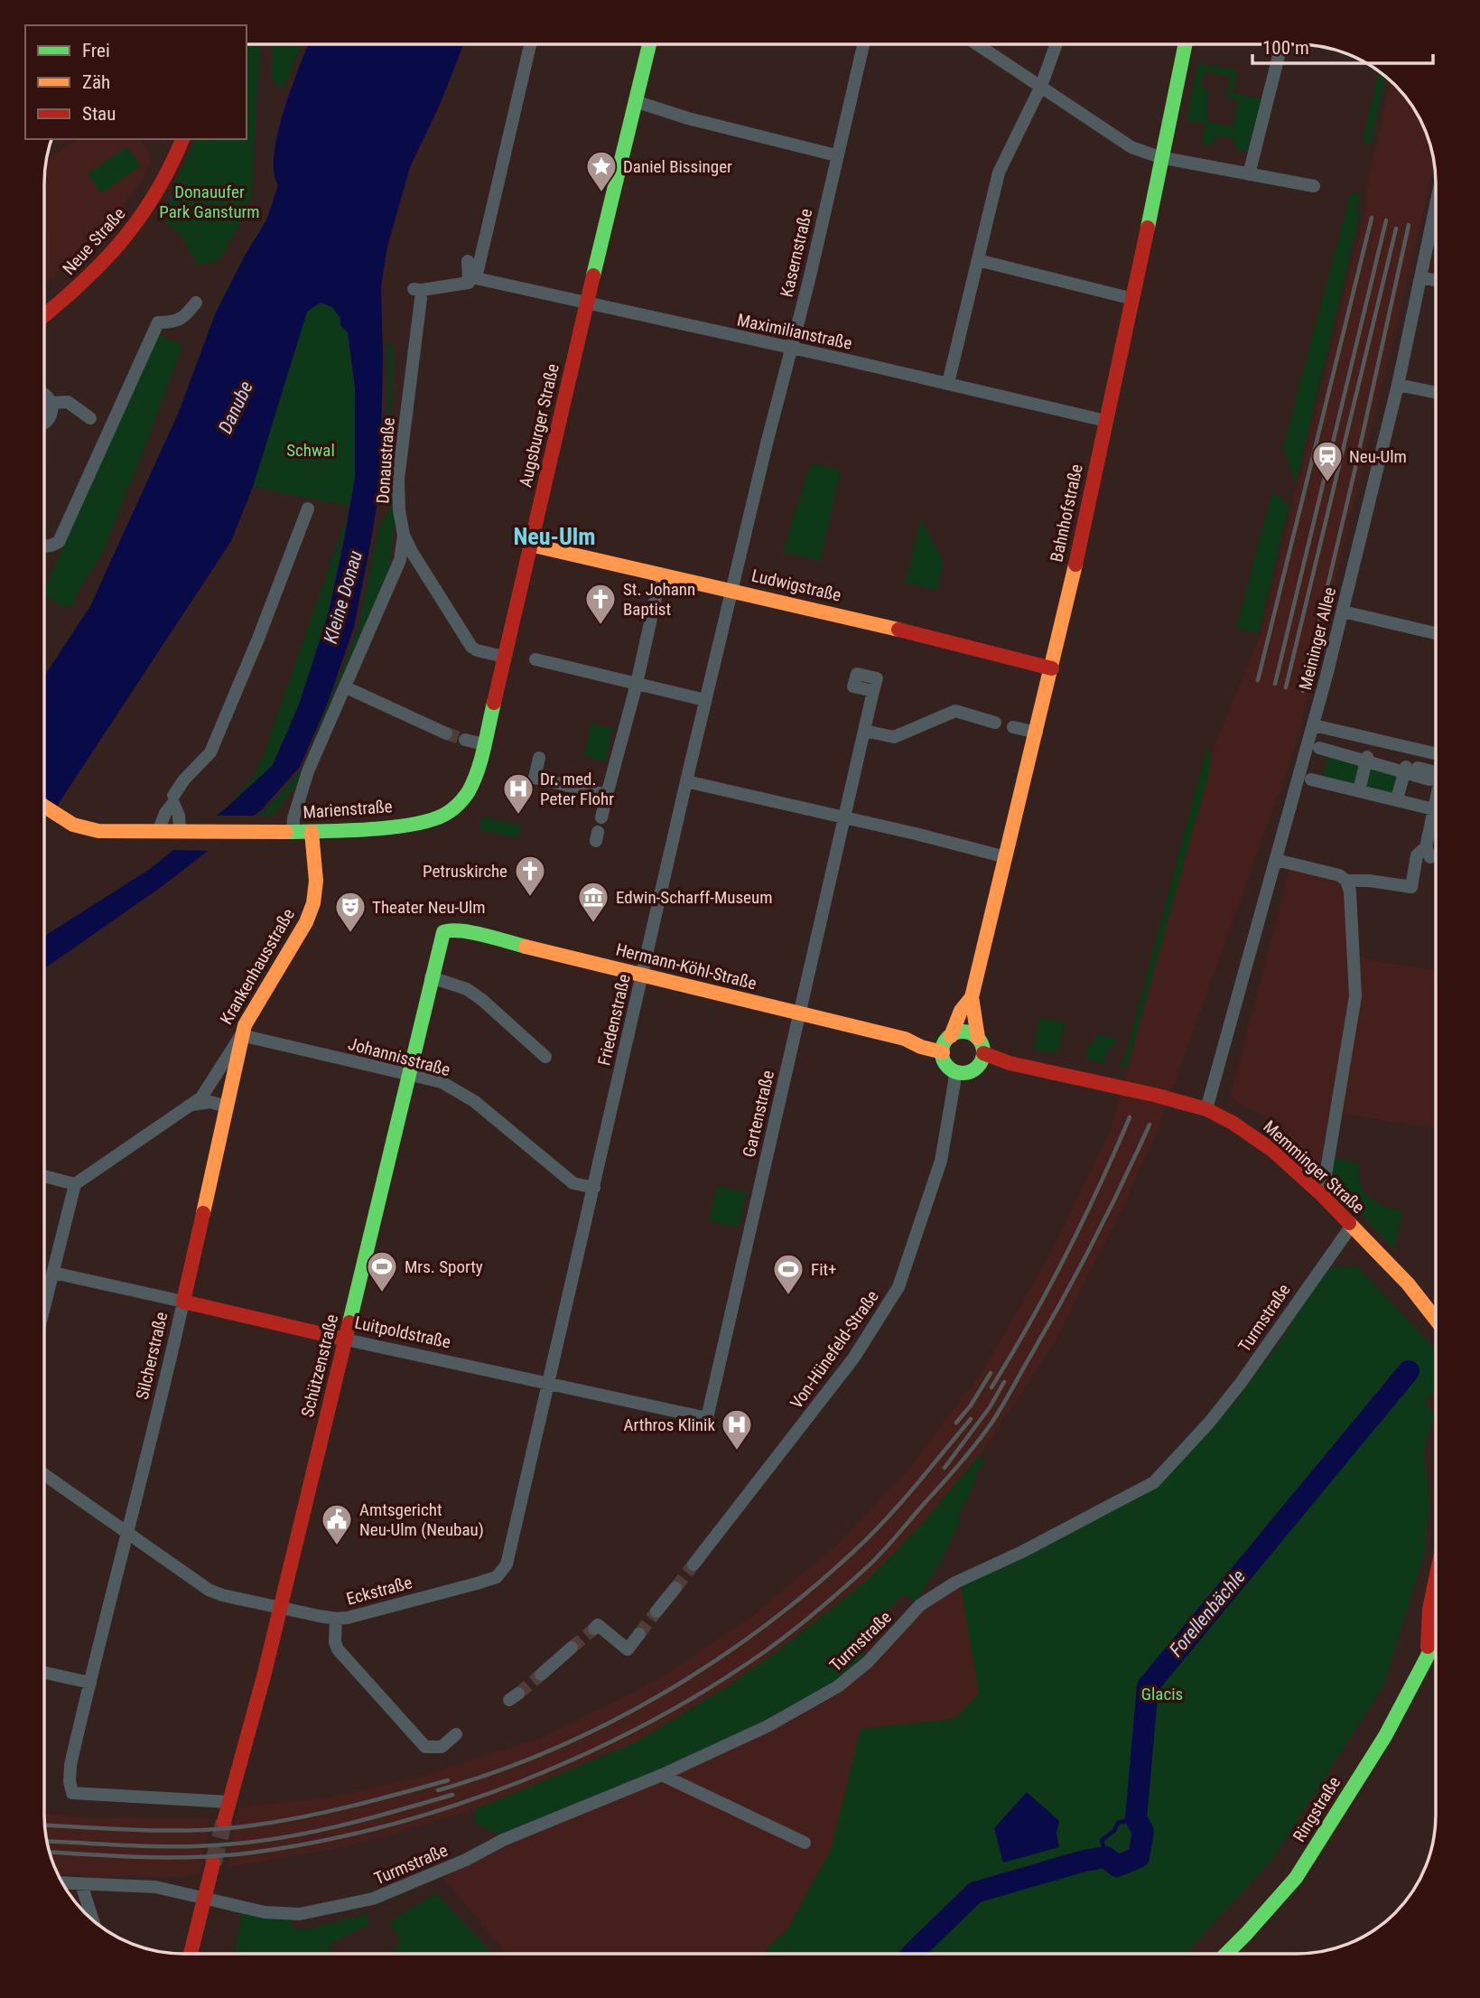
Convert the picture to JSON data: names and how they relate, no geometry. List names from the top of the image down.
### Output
{
  "streets": {
    "street": [
      "Neue Straße",
      "Kasernstraße",
      "Maximilianstraße",
      "Augsburger Straße",
      "Donaustraße",
      "Bahnhofstraße",
      "Ludwigstraße",
      "Meininger Allee",
      "Marienstraße",
      "Krankenhausstraße",
      "Hermann-Köhl-Straße",
      "Friedenstraße",
      "Johannisstraße",
      "Gartenstraße",
      "Memminger Straße",
      "Turmstraße",
      "Luitpoldstraße",
      "Von-Hünefeld-Straße",
      "Silcherstraße",
      "Schützenstraße",
      "Eckstraße",
      "Ringstraße"
    ]
  },
  "crossings": [
    ["Kasernstraße", "Maximilianstraße"],
    ["Kasernstraße", "Ludwigstraße"],
    ["Kasernstraße", "Friedenstraße"],
    ["Maximilianstraße", "Augsburger Straße"],
    ["Maximilianstraße", "Bahnhofstraße"],
    ["Augsburger Straße", "Donaustraße"],
    ["Augsburger Straße", "Ludwigstraße"],
    ["Augsburger Straße", "Marienstraße"],
    ["Bahnhofstraße", "Ludwigstraße"],
    ["Bahnhofstraße", "Hermann-Köhl-Straße"],
    ["Bahnhofstraße", "Memminger Straße"],
    ["Bahnhofstraße", "Von-Hünefeld-Straße"],
    ["Ludwigstraße", "Friedenstraße"],
    ["Meininger Allee", "Memminger Straße"],
    ["Marienstraße", "Krankenhausstraße"],
    ["Krankenhausstraße", "Johannisstraße"],
    ["Krankenhausstraße", "Silcherstraße"],
    ["Hermann-Köhl-Straße", "Friedenstraße"],
    ["Hermann-Köhl-Straße", "Gartenstraße"],
    ["Hermann-Köhl-Straße", "Memminger Straße"],
    ["Hermann-Köhl-Straße", "Von-Hünefeld-Straße"],
    ["Hermann-Köhl-Straße", "Schützenstraße"],
    ["Friedenstraße", "Johannisstraße"],
    ["Friedenstraße", "Luitpoldstraße"],
    ["Friedenstraße", "Eckstraße"],
    ["Johannisstraße", "Silcherstraße"],
    ["Johannisstraße", "Schützenstraße"],
    ["Gartenstraße", "Luitpoldstraße"],
    ["Memminger Straße", "Turmstraße"],
    ["Memminger Straße", "Von-Hünefeld-Straße"],
    ["Luitpoldstraße", "Silcherstraße"],
    ["Luitpoldstraße", "Schützenstraße"],
    ["Luitpoldstraße", "Eckstraße"],
    ["Silcherstraße", "Schützenstraße"],
    ["Silcherstraße", "Eckstraße"],
    ["Schützenstraße", "Eckstraße"]
  ],
  "districts": ["Neu-Ulm"],
  "water": ["Danube", "Kleine Donau", "Forellenbächle"],
  "parks": ["Donauufer Park Gansturm", "Schwal", "Glacis"],
  "places": {
    "place": ["Daniel Bissinger"],
    "station": ["Neu-Ulm"],
    "church": ["St. Johann Baptist", "Petruskirche"],
    "hospital": ["Dr. med. Peter Flohr", "Arthros Klinik"],
    "museum": ["Edwin-Scharff-Museum"],
    "theatre": ["Theater Neu-Ulm"],
    "sports": ["Mrs. Sporty", "Fit+"],
    "public building": ["Amtsgericht Neu-Ulm (Neubau)"]
  },
  "legend": ["Frei", "Zäh", "Stau"],
  "scale_bar": "100 m"
}
